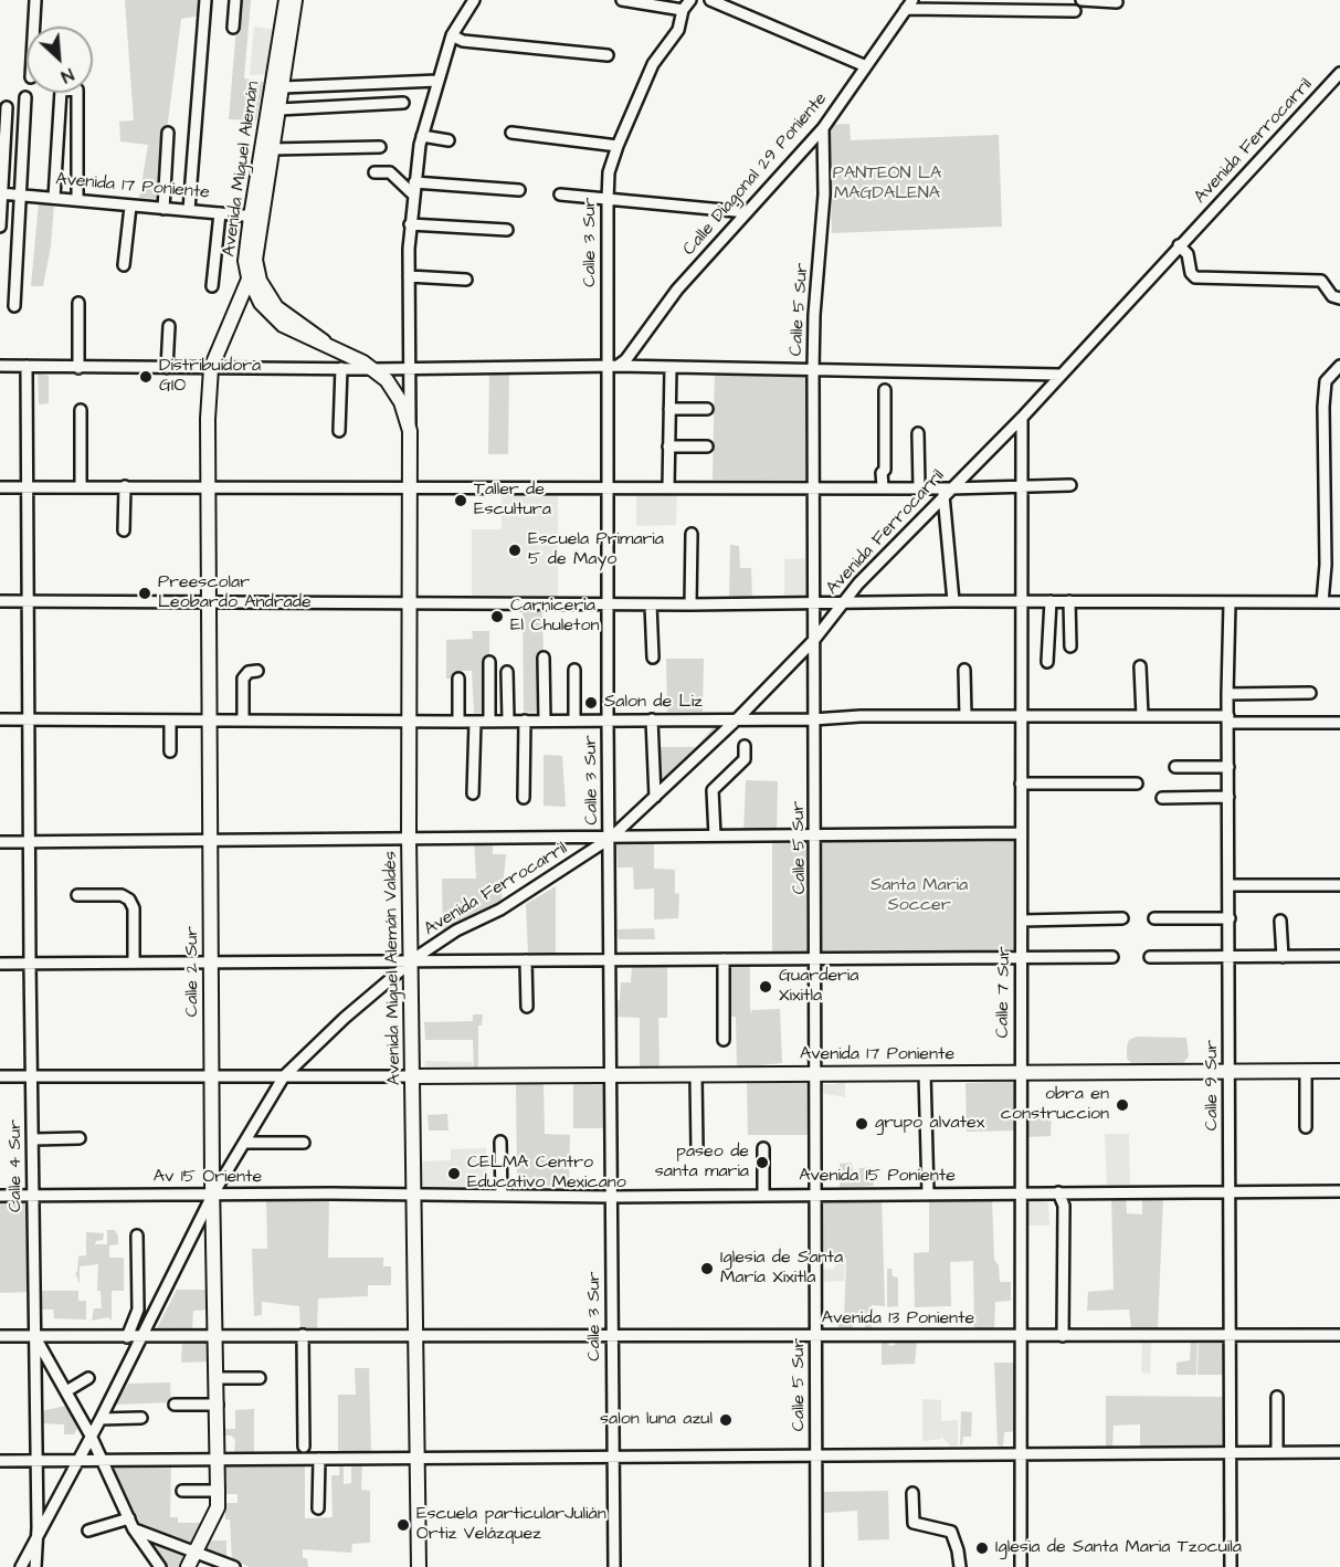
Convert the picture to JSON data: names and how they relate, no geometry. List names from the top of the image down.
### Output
{
  "streets": {
    "main road": [
      "Avenida Miguel Alemán",
      "Avenida 17 Poniente",
      "Avenida Miguel Alemán Valdés",
      "Calle 2 Sur"
    ],
    "street": [
      "Avenida Ferrocarril",
      "Calle Diagonal 29 Poniente",
      "Calle 3 Sur",
      "Calle 5 Sur",
      "Calle 7 Sur",
      "Calle 9 Sur",
      "Calle 4 Sur",
      "Avenida 15 Poniente",
      "Av 15 Oriente",
      "Avenida 13 Poniente"
    ]
  },
  "crossings": [
    ["Avenida Ferrocarril", "Calle 3 Sur"],
    ["Avenida Ferrocarril", "Calle 5 Sur"],
    ["Avenida Ferrocarril", "Avenida Miguel Alemán Valdés"],
    ["Avenida Ferrocarril", "Calle 2 Sur"],
    ["Avenida Ferrocarril", "Calle 7 Sur"],
    ["Avenida Ferrocarril", "Calle 4 Sur"],
    ["Avenida Ferrocarril", "Av 15 Oriente"],
    ["Avenida Ferrocarril", "Avenida 13 Poniente"],
    ["Avenida Miguel Alemán", "Avenida 17 Poniente"],
    ["Avenida Miguel Alemán", "Avenida Miguel Alemán Valdés"],
    ["Avenida Miguel Alemán", "Calle 2 Sur"],
    ["Calle Diagonal 29 Poniente", "Calle 3 Sur"],
    ["Calle Diagonal 29 Poniente", "Calle 5 Sur"],
    ["Avenida 17 Poniente", "Calle 3 Sur"],
    ["Avenida 17 Poniente", "Calle 5 Sur"],
    ["Avenida 17 Poniente", "Avenida Miguel Alemán Valdés"],
    ["Avenida 17 Poniente", "Calle 7 Sur"],
    ["Avenida 17 Poniente", "Calle 9 Sur"],
    ["Calle 3 Sur", "Avenida 15 Poniente"],
    ["Calle 3 Sur", "Avenida 13 Poniente"],
    ["Calle 5 Sur", "Avenida 15 Poniente"],
    ["Calle 5 Sur", "Avenida 13 Poniente"],
    ["Avenida Miguel Alemán Valdés", "Avenida 15 Poniente"],
    ["Avenida Miguel Alemán Valdés", "Av 15 Oriente"],
    ["Avenida Miguel Alemán Valdés", "Avenida 13 Poniente"],
    ["Calle 2 Sur", "Av 15 Oriente"],
    ["Calle 2 Sur", "Avenida 13 Poniente"],
    ["Calle 7 Sur", "Avenida 15 Poniente"],
    ["Calle 7 Sur", "Avenida 13 Poniente"],
    ["Calle 9 Sur", "Avenida 15 Poniente"],
    ["Calle 9 Sur", "Avenida 13 Poniente"],
    ["Calle 4 Sur", "Av 15 Oriente"],
    ["Calle 4 Sur", "Avenida 13 Poniente"],
    ["Avenida 15 Poniente", "Av 15 Oriente"]
  ],
  "parks": ["PANTEÓN LA MAGDALENA", "Santa Maria Soccer"],
  "places": [
    "Distribuidora GIO",
    "Taller de Escultura",
    "Escuela Primaria 5 de Mayo",
    "Preescolar Leobardo Andrade",
    "Carniceria El Chuleton",
    "Salon de Liz",
    "Guarderia Xixitla",
    "obra en construccion",
    "grupo alvatex",
    "paseo de santa maria",
    "CELMA Centro Educativo Mexicano",
    "Iglesia de Santa María Xixitla",
    "salon luna azul",
    "Escuela particularJulián Ortiz Velázquez",
    "Iglesia de Santa Maria Tzocuila"
  ],
  "north": "bottom right"
}
